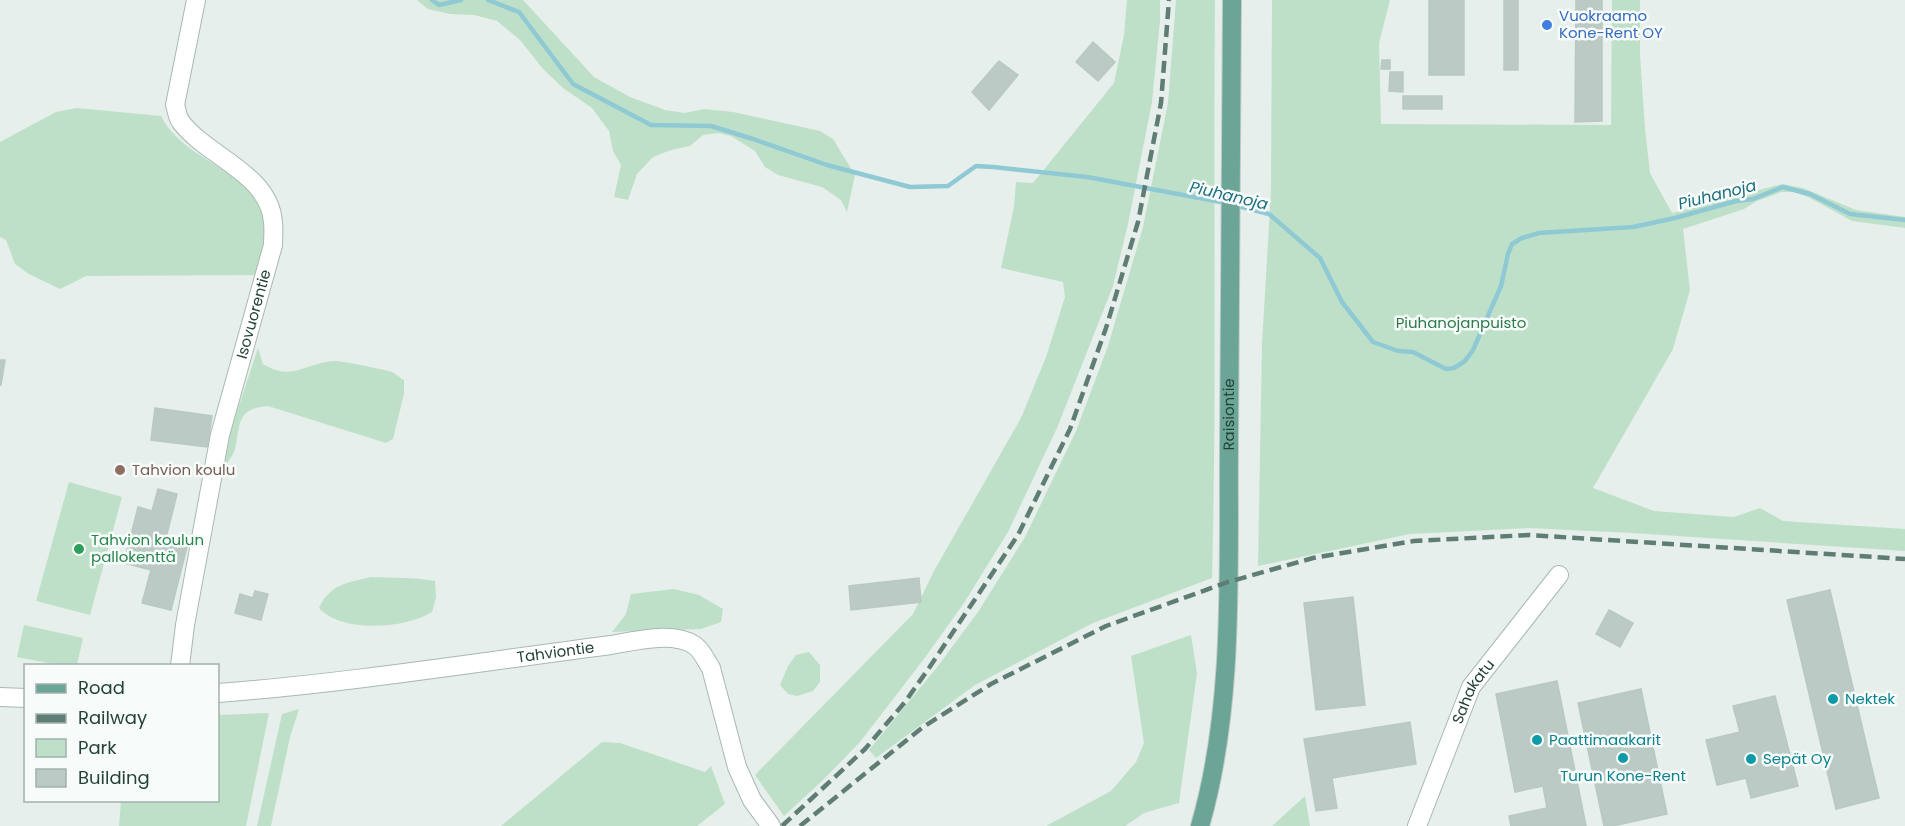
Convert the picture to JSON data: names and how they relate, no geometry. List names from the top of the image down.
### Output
{
  "streets": {
    "main road": ["Raisiontie"],
    "street": ["Isovuorentie", "Tahviontie", "Sahakatu"]
  },
  "water": ["Piuhanoja"],
  "parks": ["Piuhanojanpuisto"],
  "places": [
    "Vuokraamo Kone-Rent OY",
    "Tahvion koulu",
    "Tahvion koulun pallokenttä",
    "Nektek",
    "Paattimaakarit",
    "Turun Kone-Rent",
    "Sepät Oy"
  ],
  "legend": [
    "Road",
    "Railway",
    "Park",
    "Building"
  ]
}
